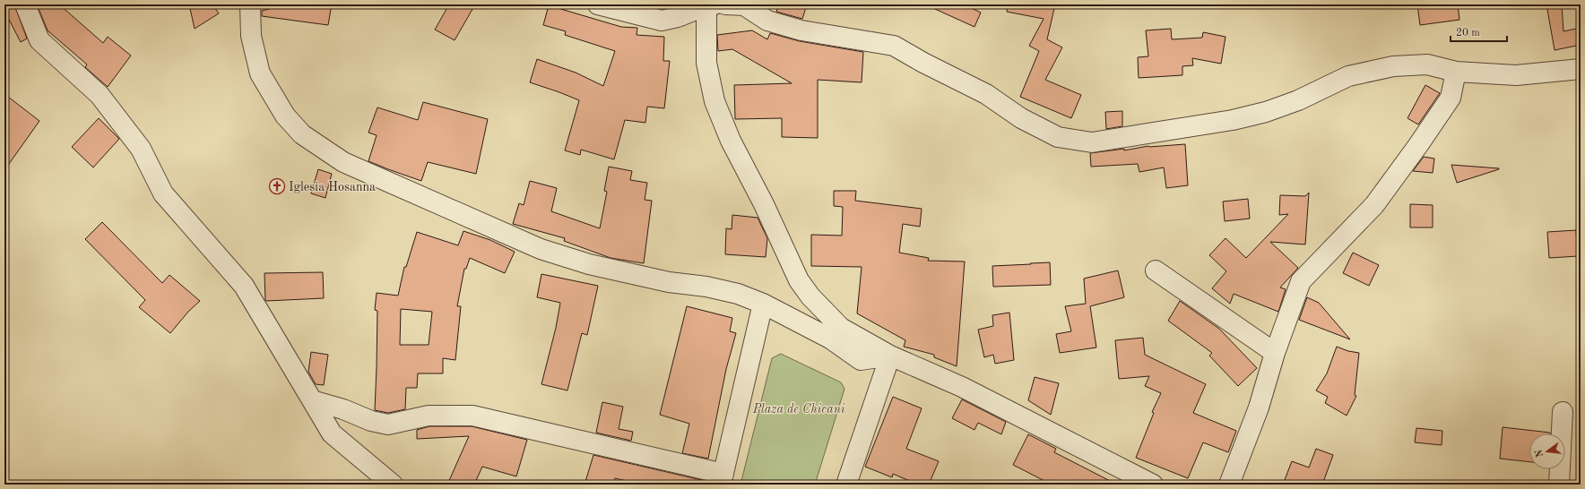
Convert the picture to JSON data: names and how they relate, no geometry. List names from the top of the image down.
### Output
{
  "parks": ["Plaza de Chicani"],
  "places": {
    "church": ["Iglesia Hosanna"]
  },
  "scale_bar": "20 m",
  "north": "left"
}
